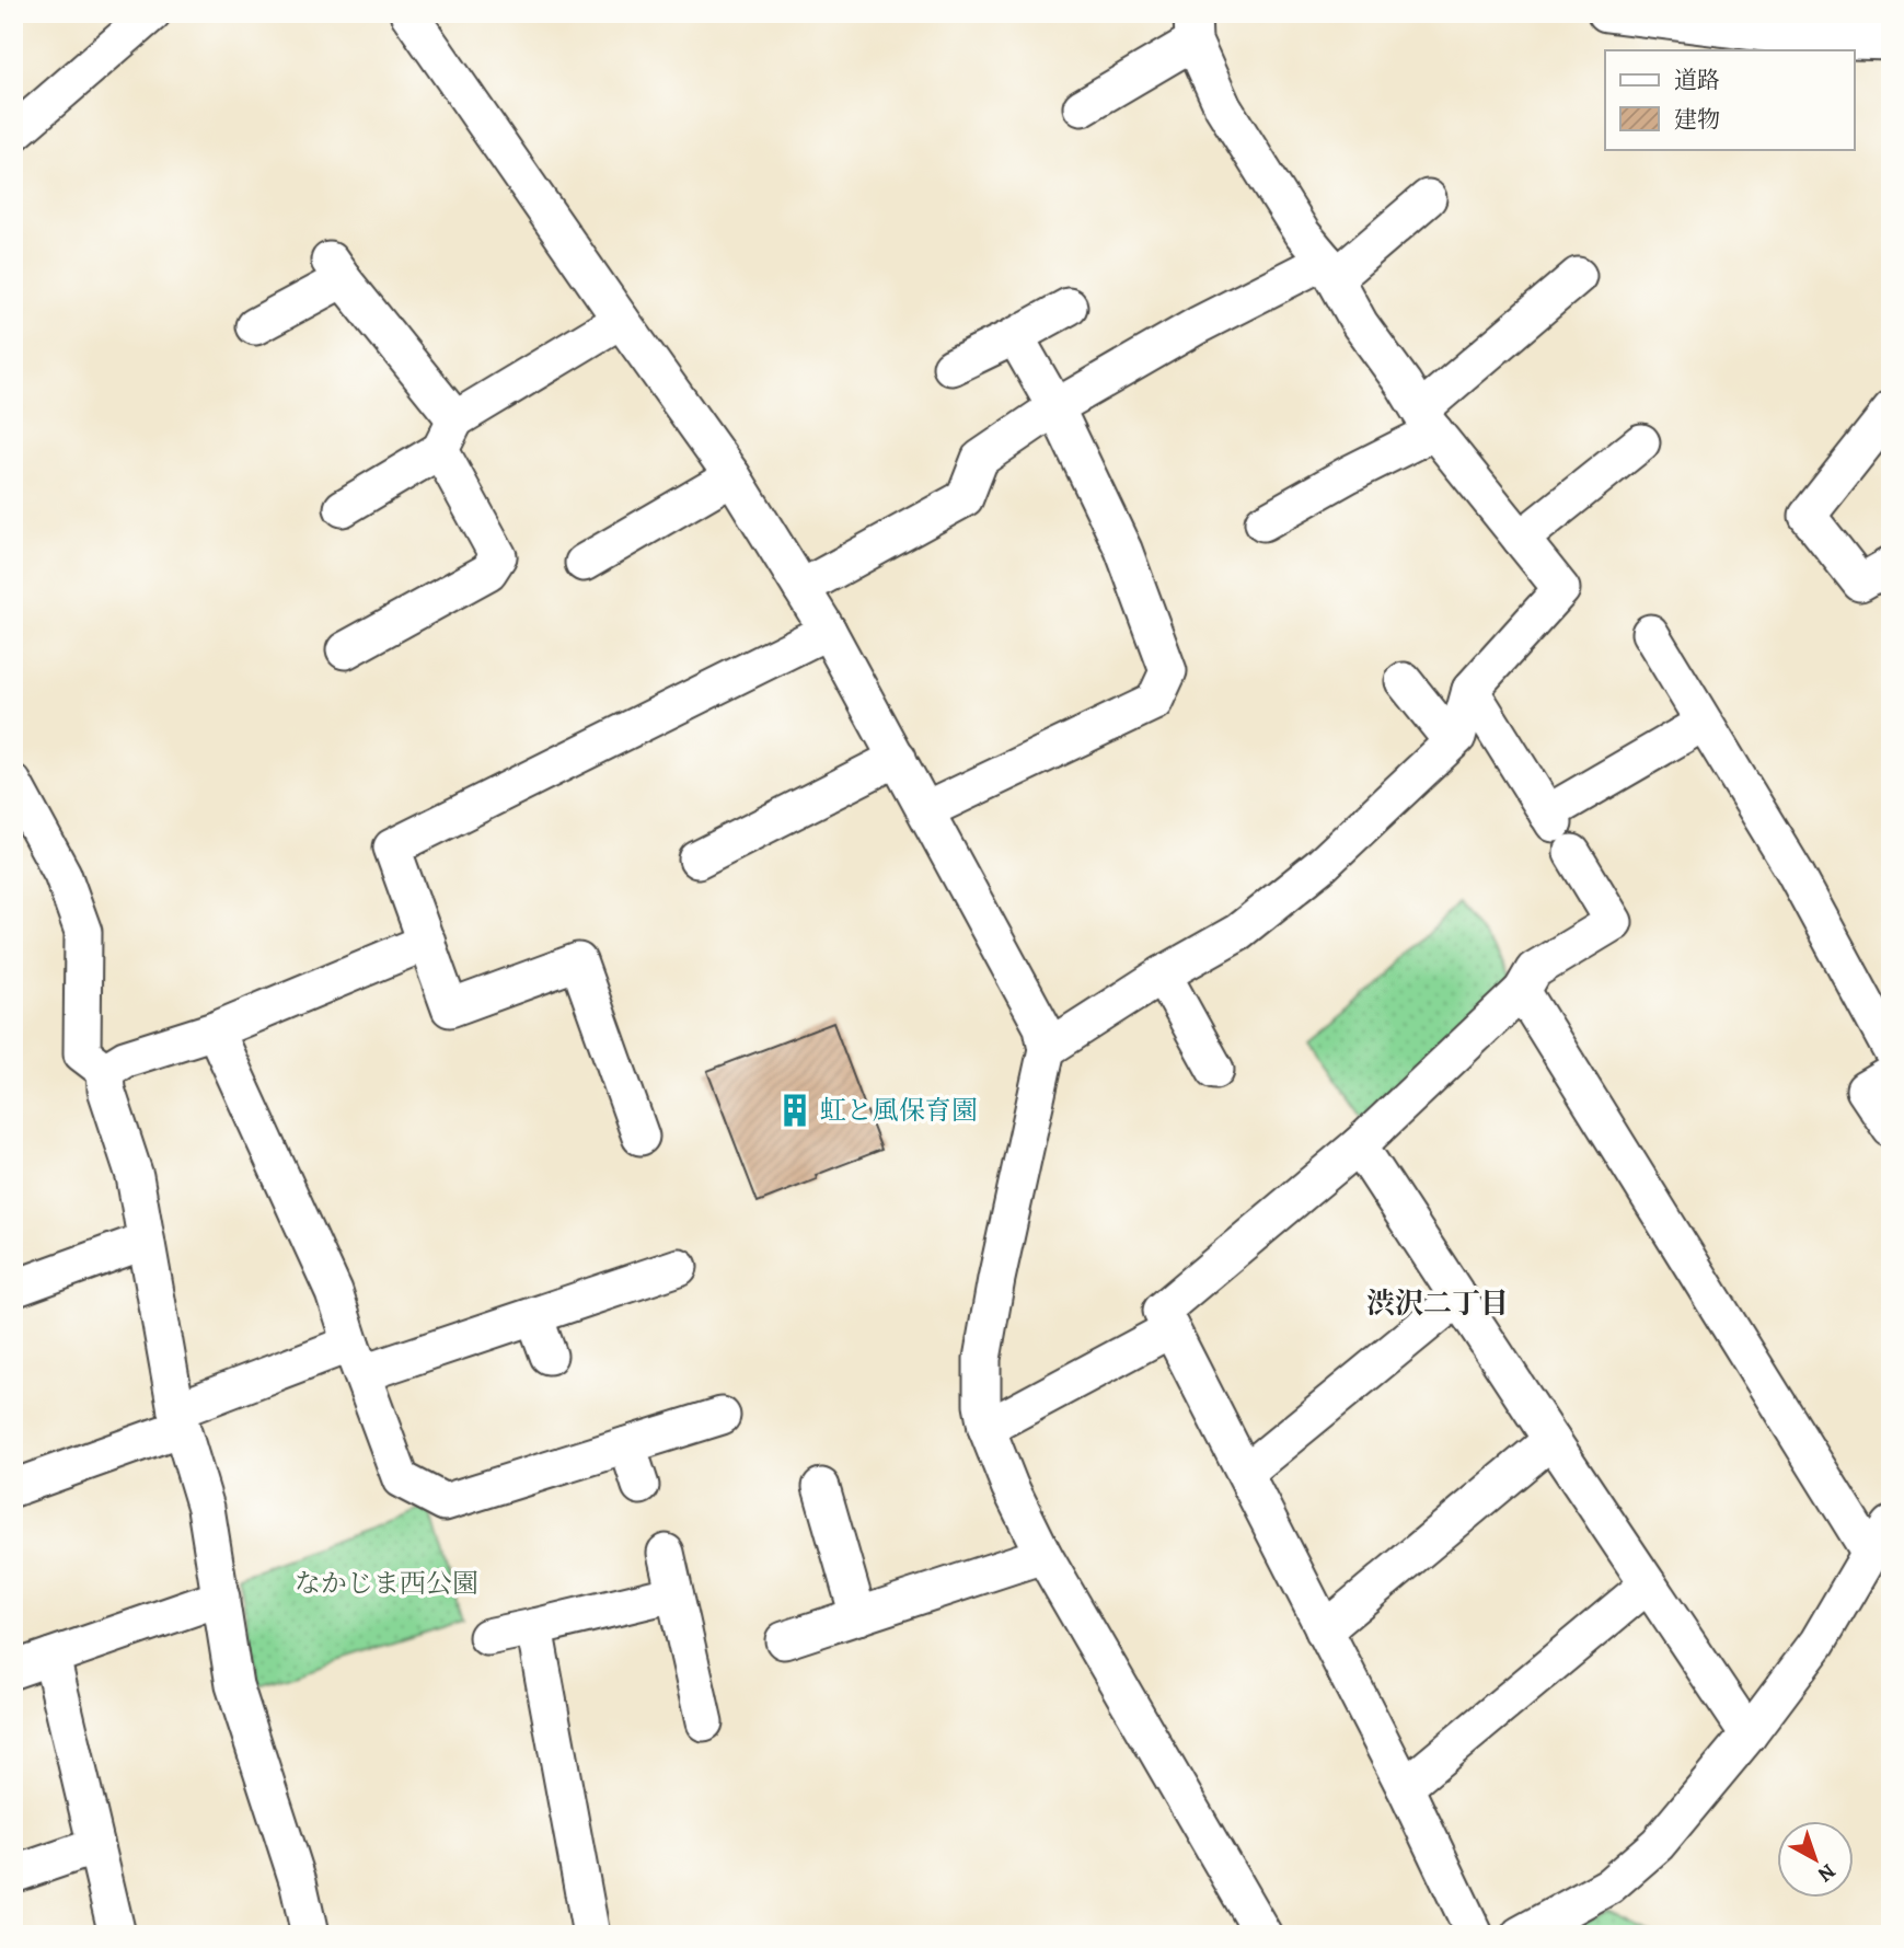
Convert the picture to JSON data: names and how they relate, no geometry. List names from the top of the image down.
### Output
{
  "districts": ["渋沢二丁目"],
  "parks": ["なかじま西公園"],
  "places": {
    "building": ["虹と風保育園"]
  },
  "legend": ["道路", "建物"],
  "north": "bottom right"
}
